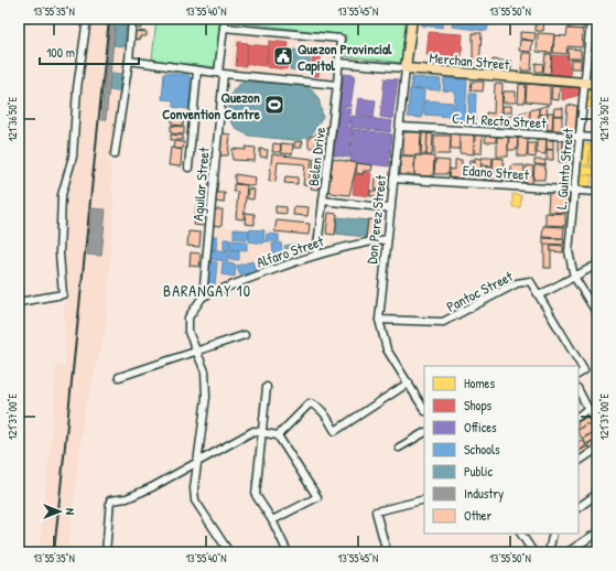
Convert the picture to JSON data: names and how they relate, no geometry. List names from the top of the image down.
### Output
{
  "streets": {
    "main road": ["Merchan Street", "Don Perez Street"],
    "street": [
      "C. M. Recto Street",
      "Belen Drive",
      "L. Guinto Street",
      "Edano Street",
      "Aguilar Street",
      "Alfaro Street",
      "Pantoc Street"
    ]
  },
  "crossings": [
    ["Merchan Street", "Belen Drive"],
    ["Merchan Street", "L. Guinto Street"],
    ["Merchan Street", "Don Perez Street"],
    ["C. M. Recto Street", "L. Guinto Street"],
    ["C. M. Recto Street", "Don Perez Street"],
    ["Belen Drive", "Aguilar Street"],
    ["Belen Drive", "Alfaro Street"],
    ["L. Guinto Street", "Edano Street"],
    ["Edano Street", "Don Perez Street"],
    ["Aguilar Street", "Alfaro Street"],
    ["Don Perez Street", "Alfaro Street"],
    ["Don Perez Street", "Pantoc Street"]
  ],
  "districts": ["BARANGAY 10"],
  "places": {
    "public building": ["Quezon Provincial Capitol"],
    "sports": ["Quezon Convention Centre"]
  },
  "legend": [
    "Homes",
    "Shops",
    "Offices",
    "Schools",
    "Public",
    "Industry",
    "Other"
  ],
  "scale_bar": "100 m",
  "north": "right",
  "coordinates": [
    "13°55'35\"N",
    "13°55'40\"N",
    "13°55'45\"N",
    "13°55'50\"N",
    "121°36'50\"E",
    "121°37'00\"E"
  ]
}
